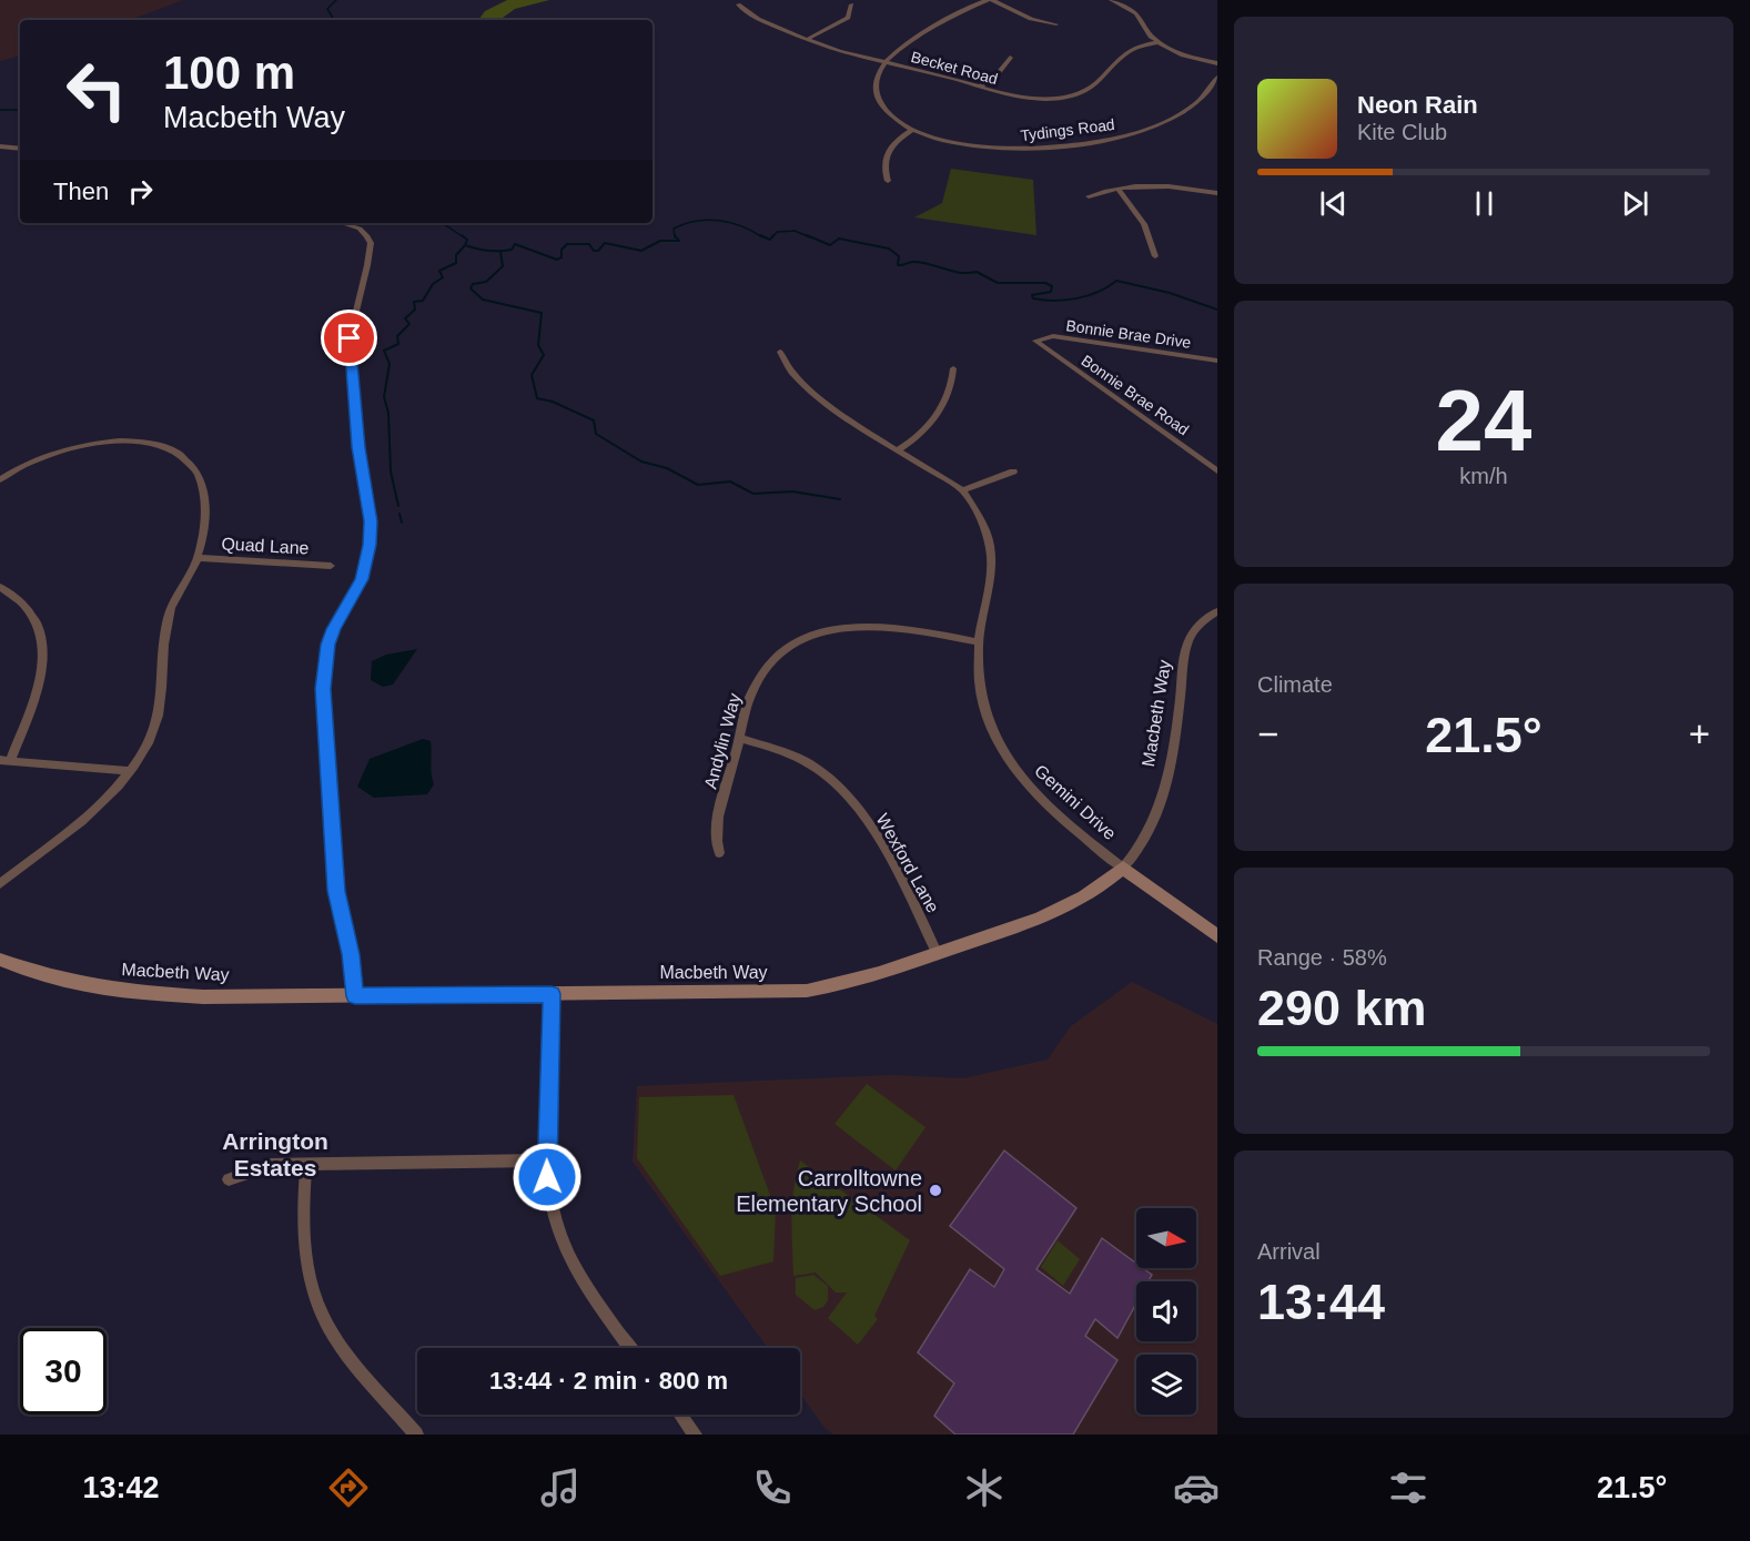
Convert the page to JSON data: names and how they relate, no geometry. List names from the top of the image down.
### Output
{
  "streets": {
    "street": [
      "Becket Road",
      "Tydings Road",
      "Bonnie Brae Drive",
      "Bonnie Brae Road",
      "Quad Lane",
      "Macbeth Way",
      "Andylin Way",
      "Gemini Drive",
      "Wexford Lane"
    ]
  },
  "crossings": [
    ["Becket Road", "Tydings Road"],
    ["Bonnie Brae Drive", "Bonnie Brae Road"],
    ["Macbeth Way", "Gemini Drive"],
    ["Macbeth Way", "Wexford Lane"],
    ["Andylin Way", "Gemini Drive"],
    ["Andylin Way", "Wexford Lane"]
  ],
  "districts": ["Arrington Estates"],
  "places": ["Carrolltowne Elementary School"],
  "north": "right",
  "page": {
    "turn": ["100 m", "Macbeth Way"],
    "song": ["Neon Rain", "Kite Club"],
    "then": "Then",
    "tile": [
      ["24", "km/h"],
      "Climate",
      ["Range · 58%", "290 km"],
      ["Arrival", "13:44"]
    ],
    "heat": ["−", "21.5°", "+"],
    "limit": "30",
    "trip": "13:44 · 2 min · 800 m",
    "tabs": ["13:42", "21.5°"]
  }
}
